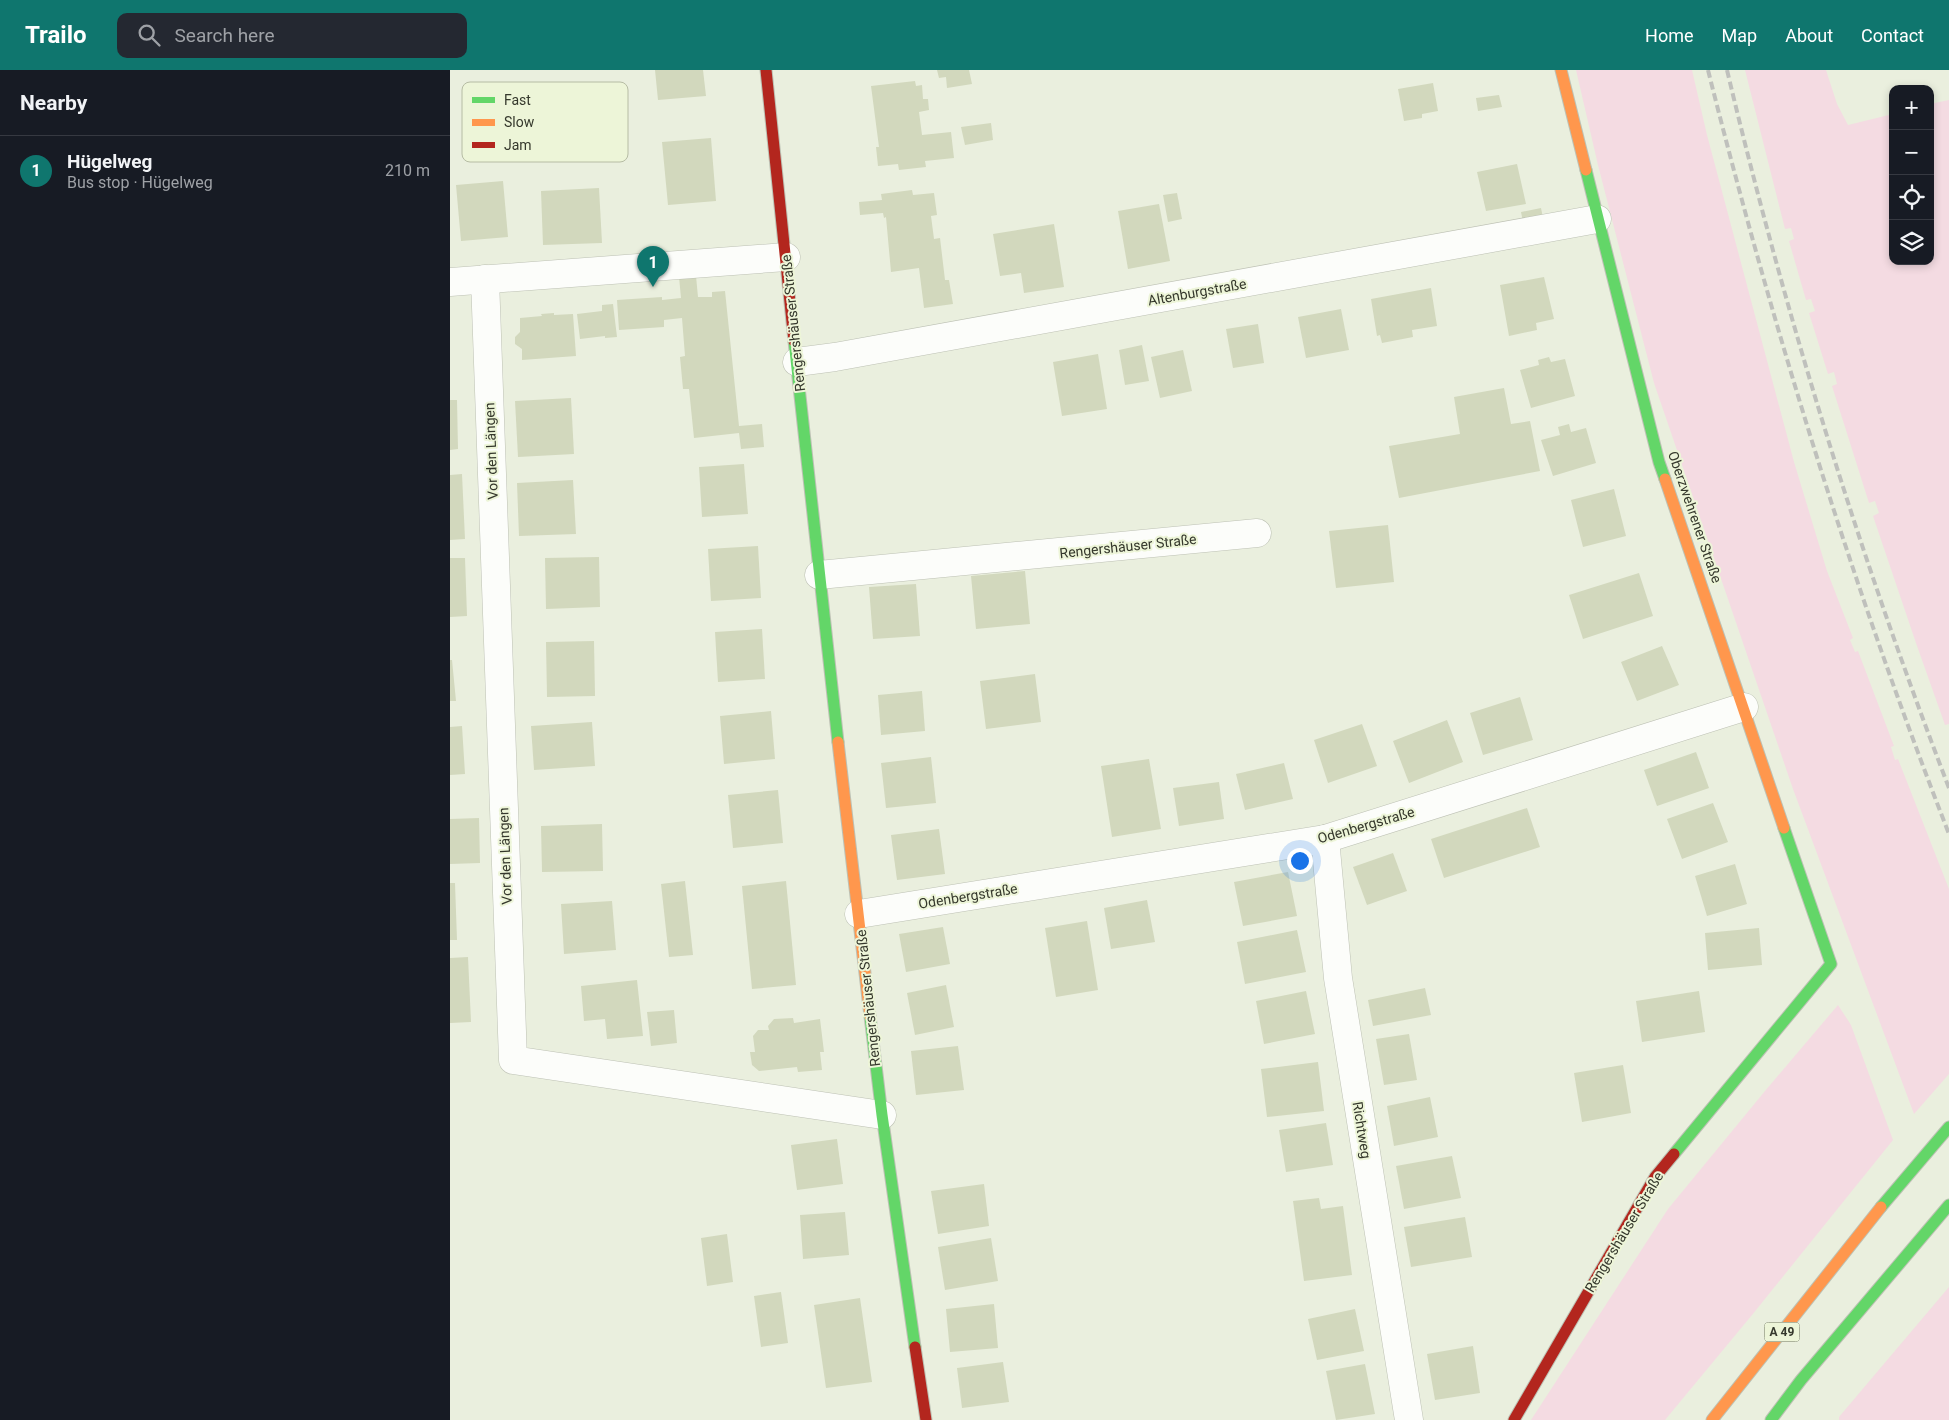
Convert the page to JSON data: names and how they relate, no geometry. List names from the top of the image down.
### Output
{
  "streets": {
    "main road": ["Rengershäuser Straße", "Oberzwehrener Straße", "A 49"],
    "street": [
      "Altenburgstraße",
      "Vor den Längen",
      "Odenbergstraße",
      "Richtweg"
    ]
  },
  "crossings": [
    ["Altenburgstraße", "Rengershäuser Straße"],
    ["Altenburgstraße", "Oberzwehrener Straße"],
    ["Rengershäuser Straße", "Vor den Längen"],
    ["Rengershäuser Straße", "Oberzwehrener Straße"],
    ["Rengershäuser Straße", "Odenbergstraße"],
    ["Oberzwehrener Straße", "Odenbergstraße"],
    ["Odenbergstraße", "Richtweg"]
  ],
  "legend": ["Fast", "Slow", "Jam"],
  "page": {
    "header": "Trailo",
    "search": "Search here",
    "nav": [
      "Home",
      "Map",
      "About",
      "Contact"
    ],
    "heading": "Nearby",
    "map_buttons": ["+", "−"],
    "list": [
      {
        "mark": "1",
        "name": "Hügelweg",
        "note": "Bus stop · Hügelweg",
        "value": "210 m"
      }
    ],
    "pins": "1"
  }
}
